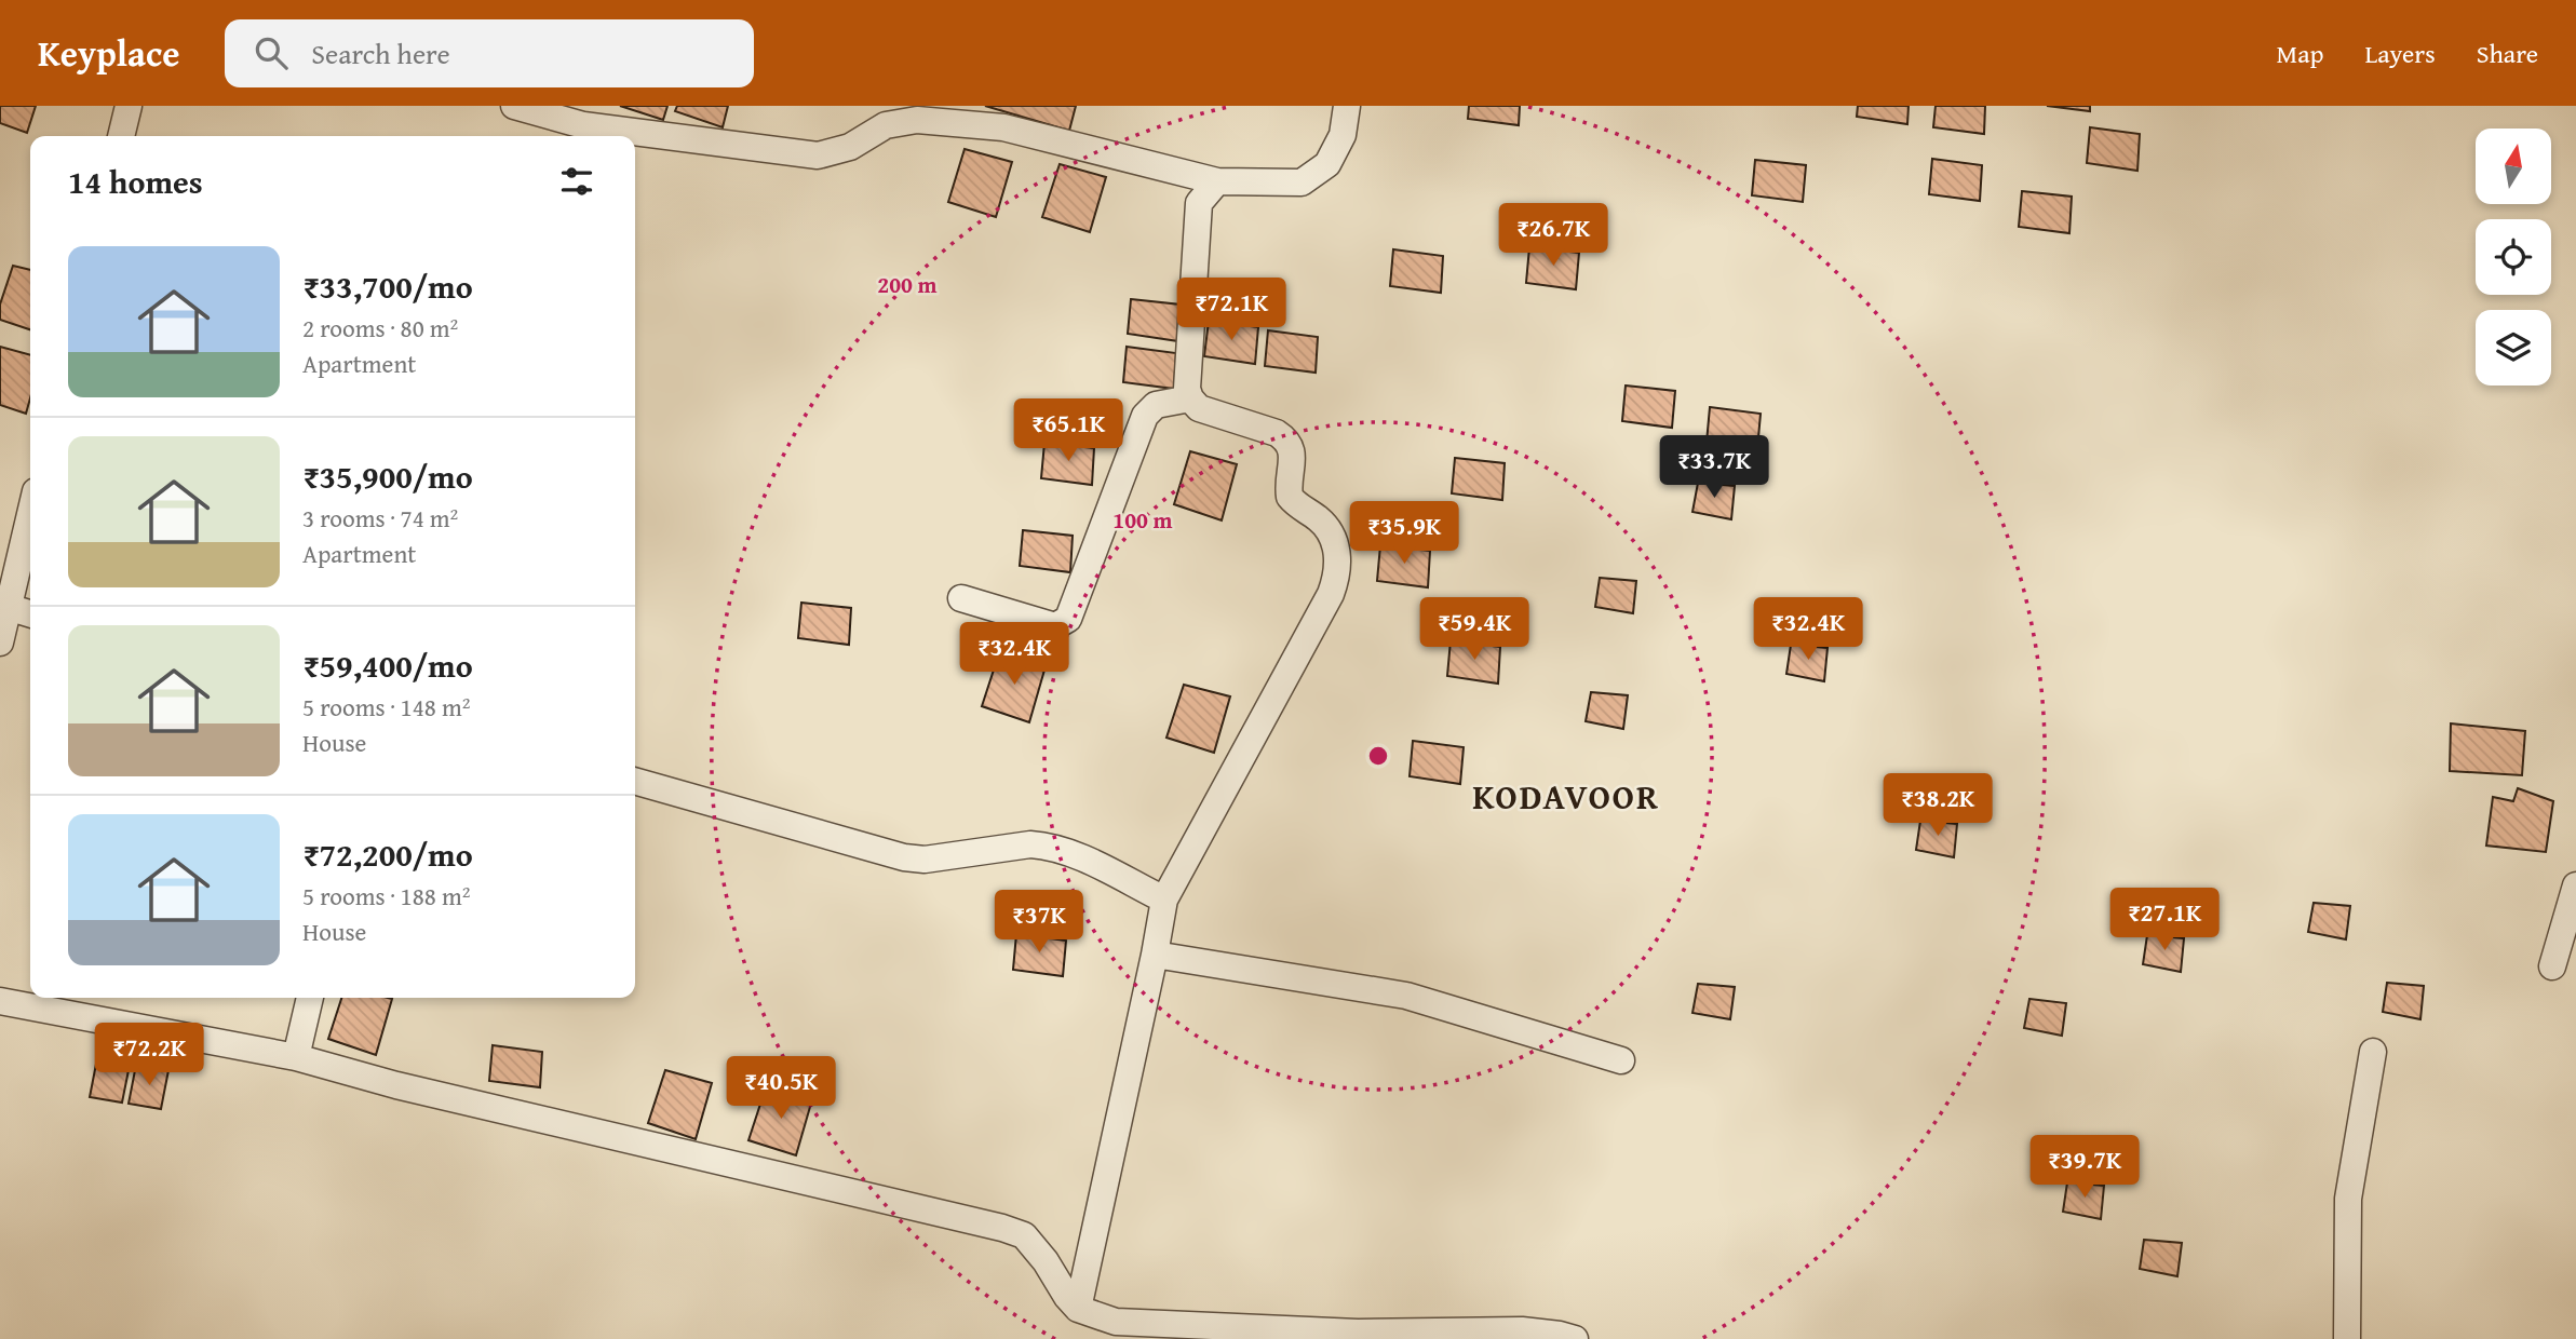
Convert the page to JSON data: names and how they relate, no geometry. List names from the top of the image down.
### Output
{
  "districts": ["KODAVOOR"],
  "north": "top",
  "page": {
    "header": "Keyplace",
    "search": "Search here",
    "nav": ["Map", "Layers", "Share"],
    "heading": "14 homes",
    "price": [
      "₹26.7K",
      "₹72.1K",
      "₹65.1K",
      "₹33.7K",
      "₹35.9K",
      "₹59.4K",
      "₹32.4K",
      "₹32.4K",
      "₹38.2K",
      "₹27.1K",
      "₹37K",
      "₹72.2K",
      "₹40.5K",
      "₹39.7K"
    ],
    "list": [
      {
        "name": "₹33,700/mo",
        "note": "2 rooms · 80 m² · Apartment"
      },
      {
        "name": "₹35,900/mo",
        "note": "3 rooms · 74 m² · Apartment"
      },
      {
        "name": "₹59,400/mo",
        "note": "5 rooms · 148 m² · House"
      },
      {
        "name": "₹72,200/mo",
        "note": "5 rooms · 188 m² · House"
      }
    ]
  },
  "rings": ["200 m", "100 m"]
}
